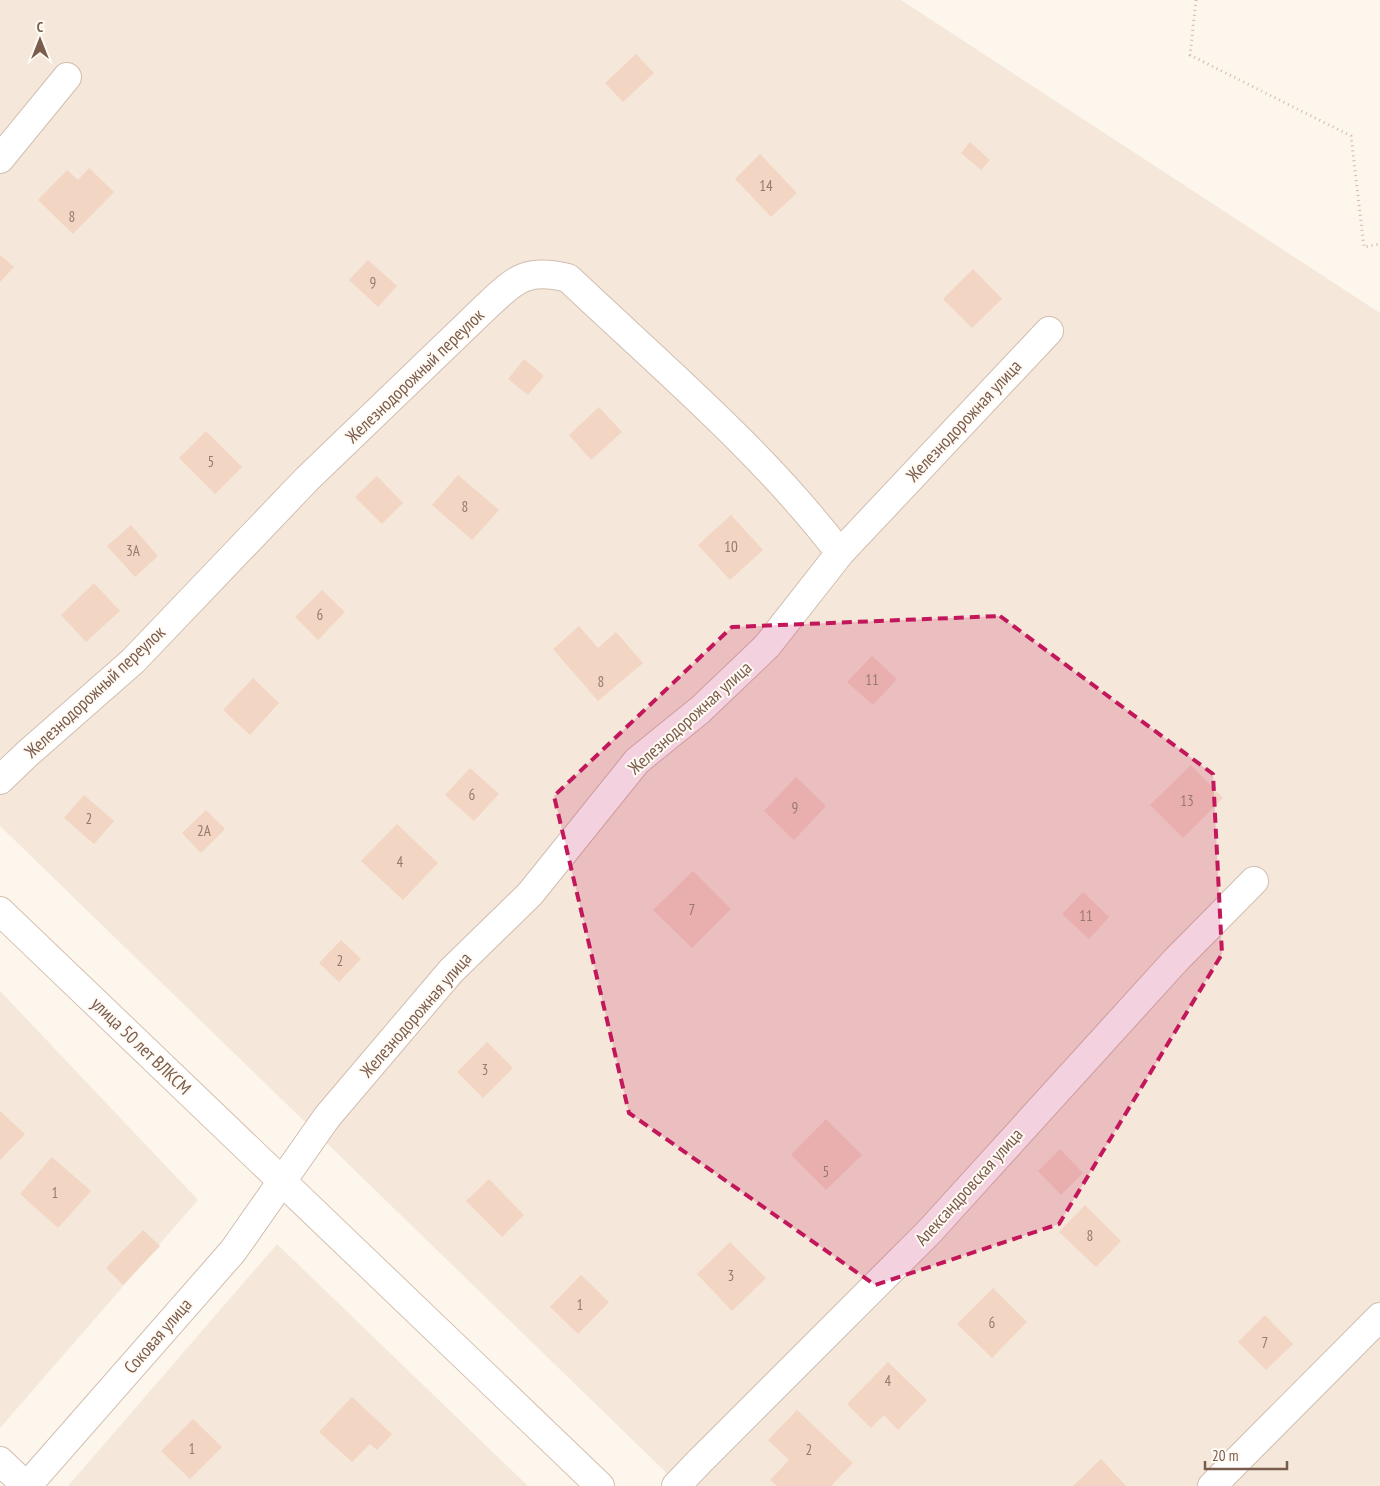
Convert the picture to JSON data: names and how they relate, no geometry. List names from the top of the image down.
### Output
{
  "streets": {
    "street": [
      "Железнодорожный переулок",
      "Железнодорожная улица",
      "улица 50 лет ВЛКСМ",
      "Александровская улица",
      "Соковая улица"
    ]
  },
  "crossings": [
    ["Железнодорожный переулок", "Железнодорожная улица"],
    ["Железнодорожная улица", "улица 50 лет ВЛКСМ"],
    ["Железнодорожная улица", "Соковая улица"],
    ["улица 50 лет ВЛКСМ", "Соковая улица"]
  ],
  "house_numbers": [
    "14",
    "8",
    "9",
    "5",
    "8",
    "10",
    "3А",
    "6",
    "11",
    "8",
    "6",
    "13",
    "9",
    "2",
    "2А",
    "4",
    "7",
    "11",
    "2",
    "3",
    "5",
    "1",
    "8",
    "3",
    "1",
    "6",
    "7",
    "4",
    "1",
    "2"
  ],
  "scale_bar": "20 m",
  "north": "top"
}
